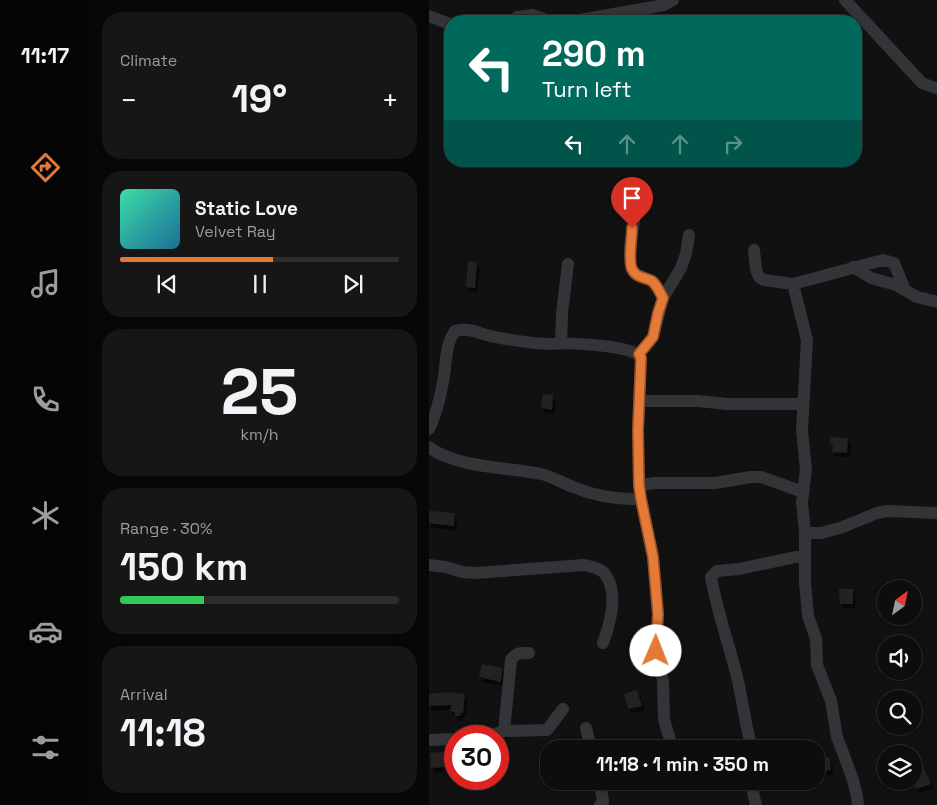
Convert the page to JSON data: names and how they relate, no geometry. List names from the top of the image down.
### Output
{
  "north": "top right",
  "page": {
    "tabs": "11:17",
    "tile": [
      "Climate",
      ["25", "km/h"],
      ["Range · 30%", "150 km"],
      ["Arrival", "11:18"]
    ],
    "turn": ["290 m", "Turn left"],
    "heat": ["−", "19°", "+"],
    "song": ["Static Love", "Velvet Ray"],
    "limit": "30",
    "trip": "11:18 · 1 min · 350 m"
  }
}
